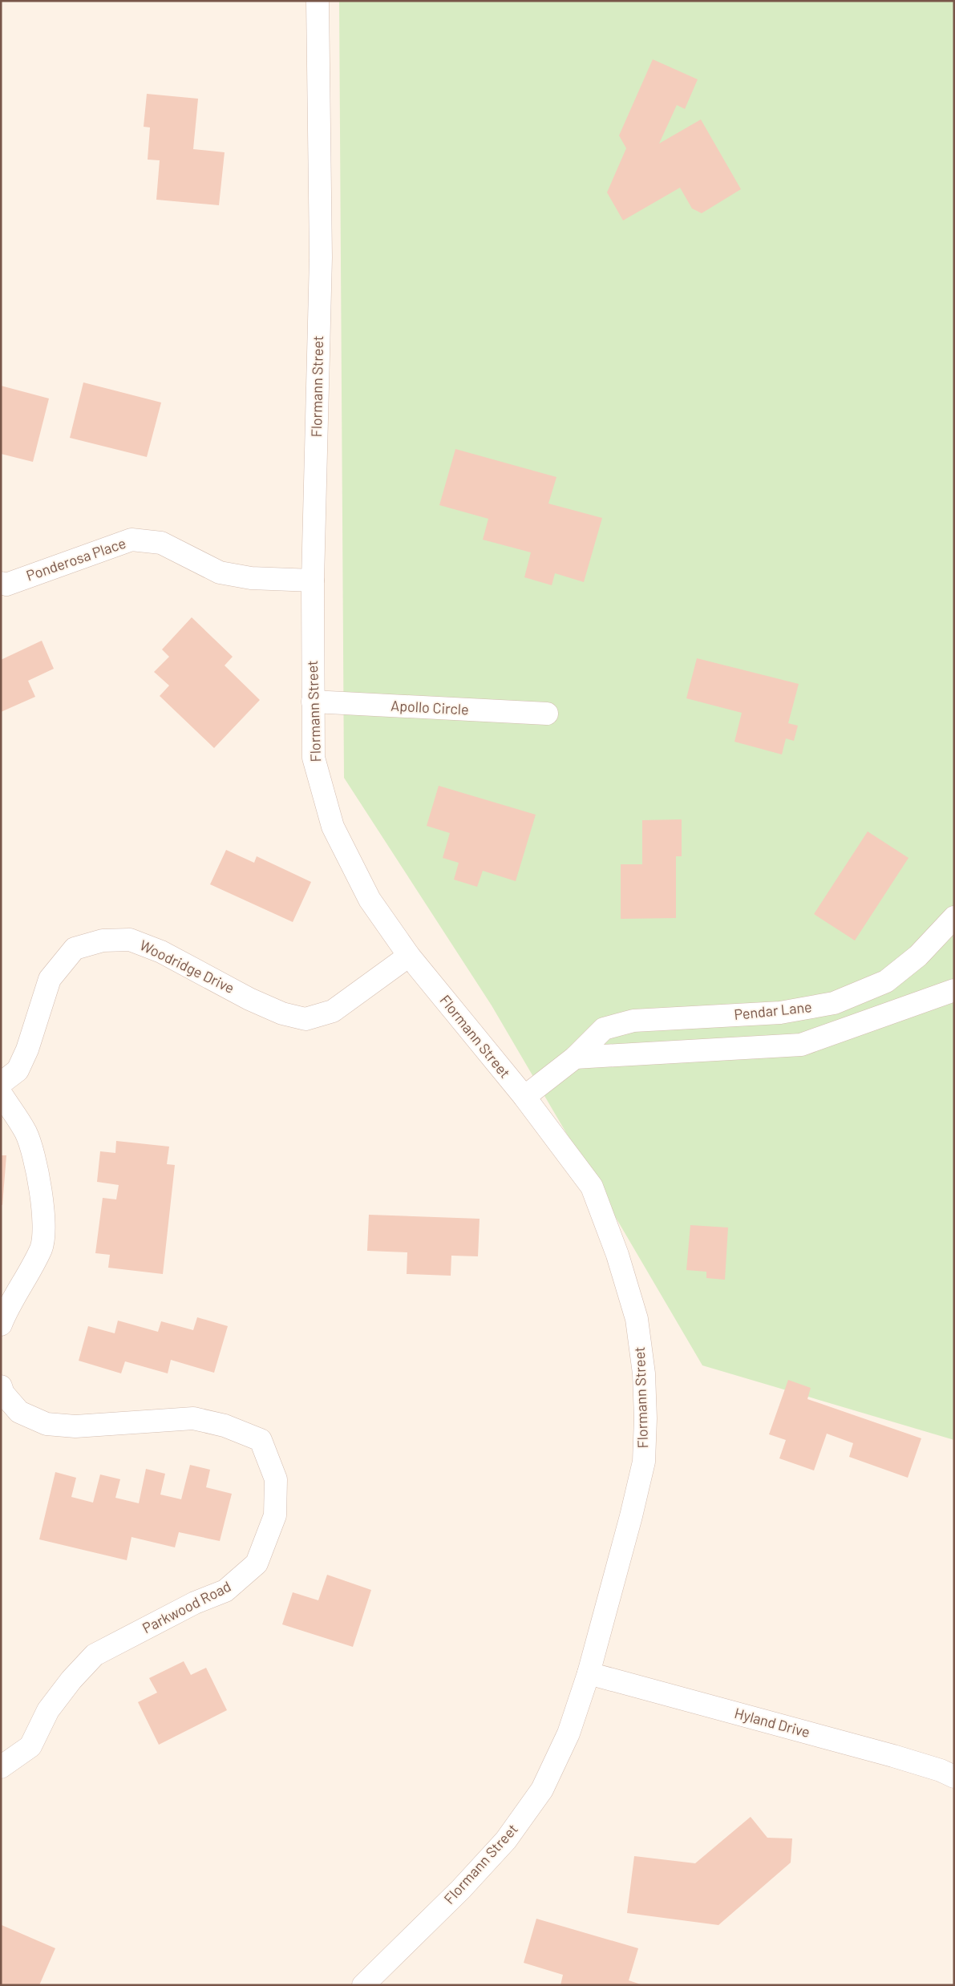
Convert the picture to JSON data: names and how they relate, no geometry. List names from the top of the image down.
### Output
{
  "streets": {
    "street": [
      "Flormann Street",
      "Ponderosa Place",
      "Apollo Circle",
      "Woodridge Drive",
      "Pendar Lane",
      "Parkwood Road",
      "Hyland Drive"
    ]
  },
  "crossings": [
    ["Flormann Street", "Ponderosa Place"],
    ["Flormann Street", "Apollo Circle"],
    ["Flormann Street", "Woodridge Drive"],
    ["Flormann Street", "Pendar Lane"],
    ["Flormann Street", "Hyland Drive"]
  ]
}
